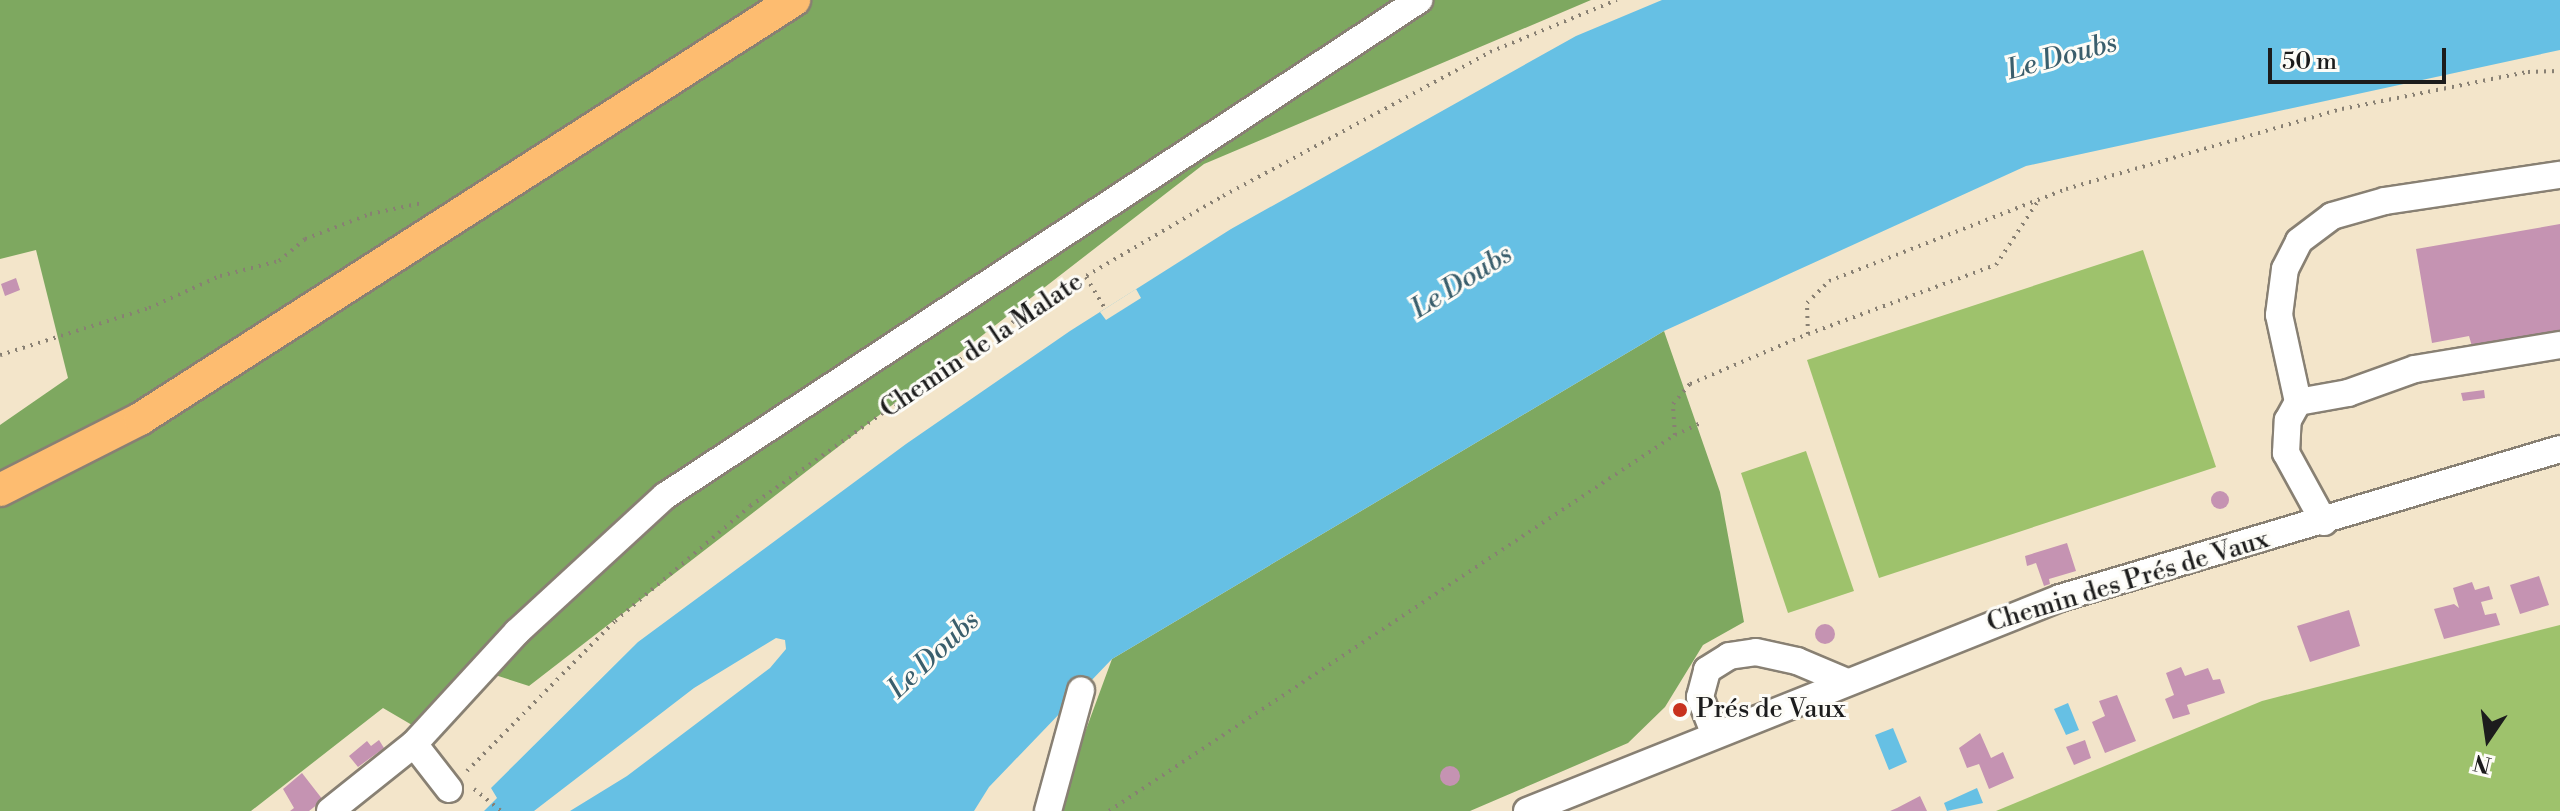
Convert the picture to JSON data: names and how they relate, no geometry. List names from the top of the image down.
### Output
{
  "streets": {
    "street": ["Chemin de la Malate", "Chemin des Prés de Vaux"]
  },
  "water": ["Le Doubs"],
  "places": ["Prés de Vaux"],
  "scale_bar": "50 m",
  "north": "bottom"
}
